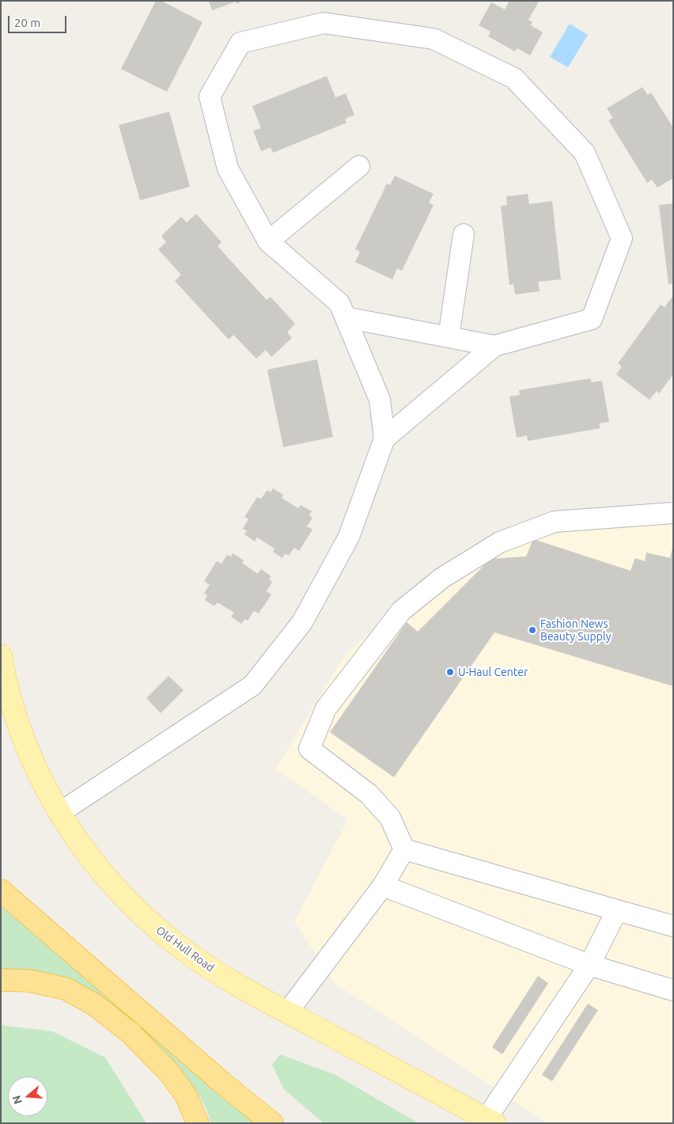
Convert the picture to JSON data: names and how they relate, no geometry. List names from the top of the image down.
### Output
{
  "streets": {
    "main road": ["Old Hull Road"]
  },
  "places": ["Fashion News Beauty Supply", "U-Haul Center"],
  "scale_bar": "20 m",
  "north": "left"
}
